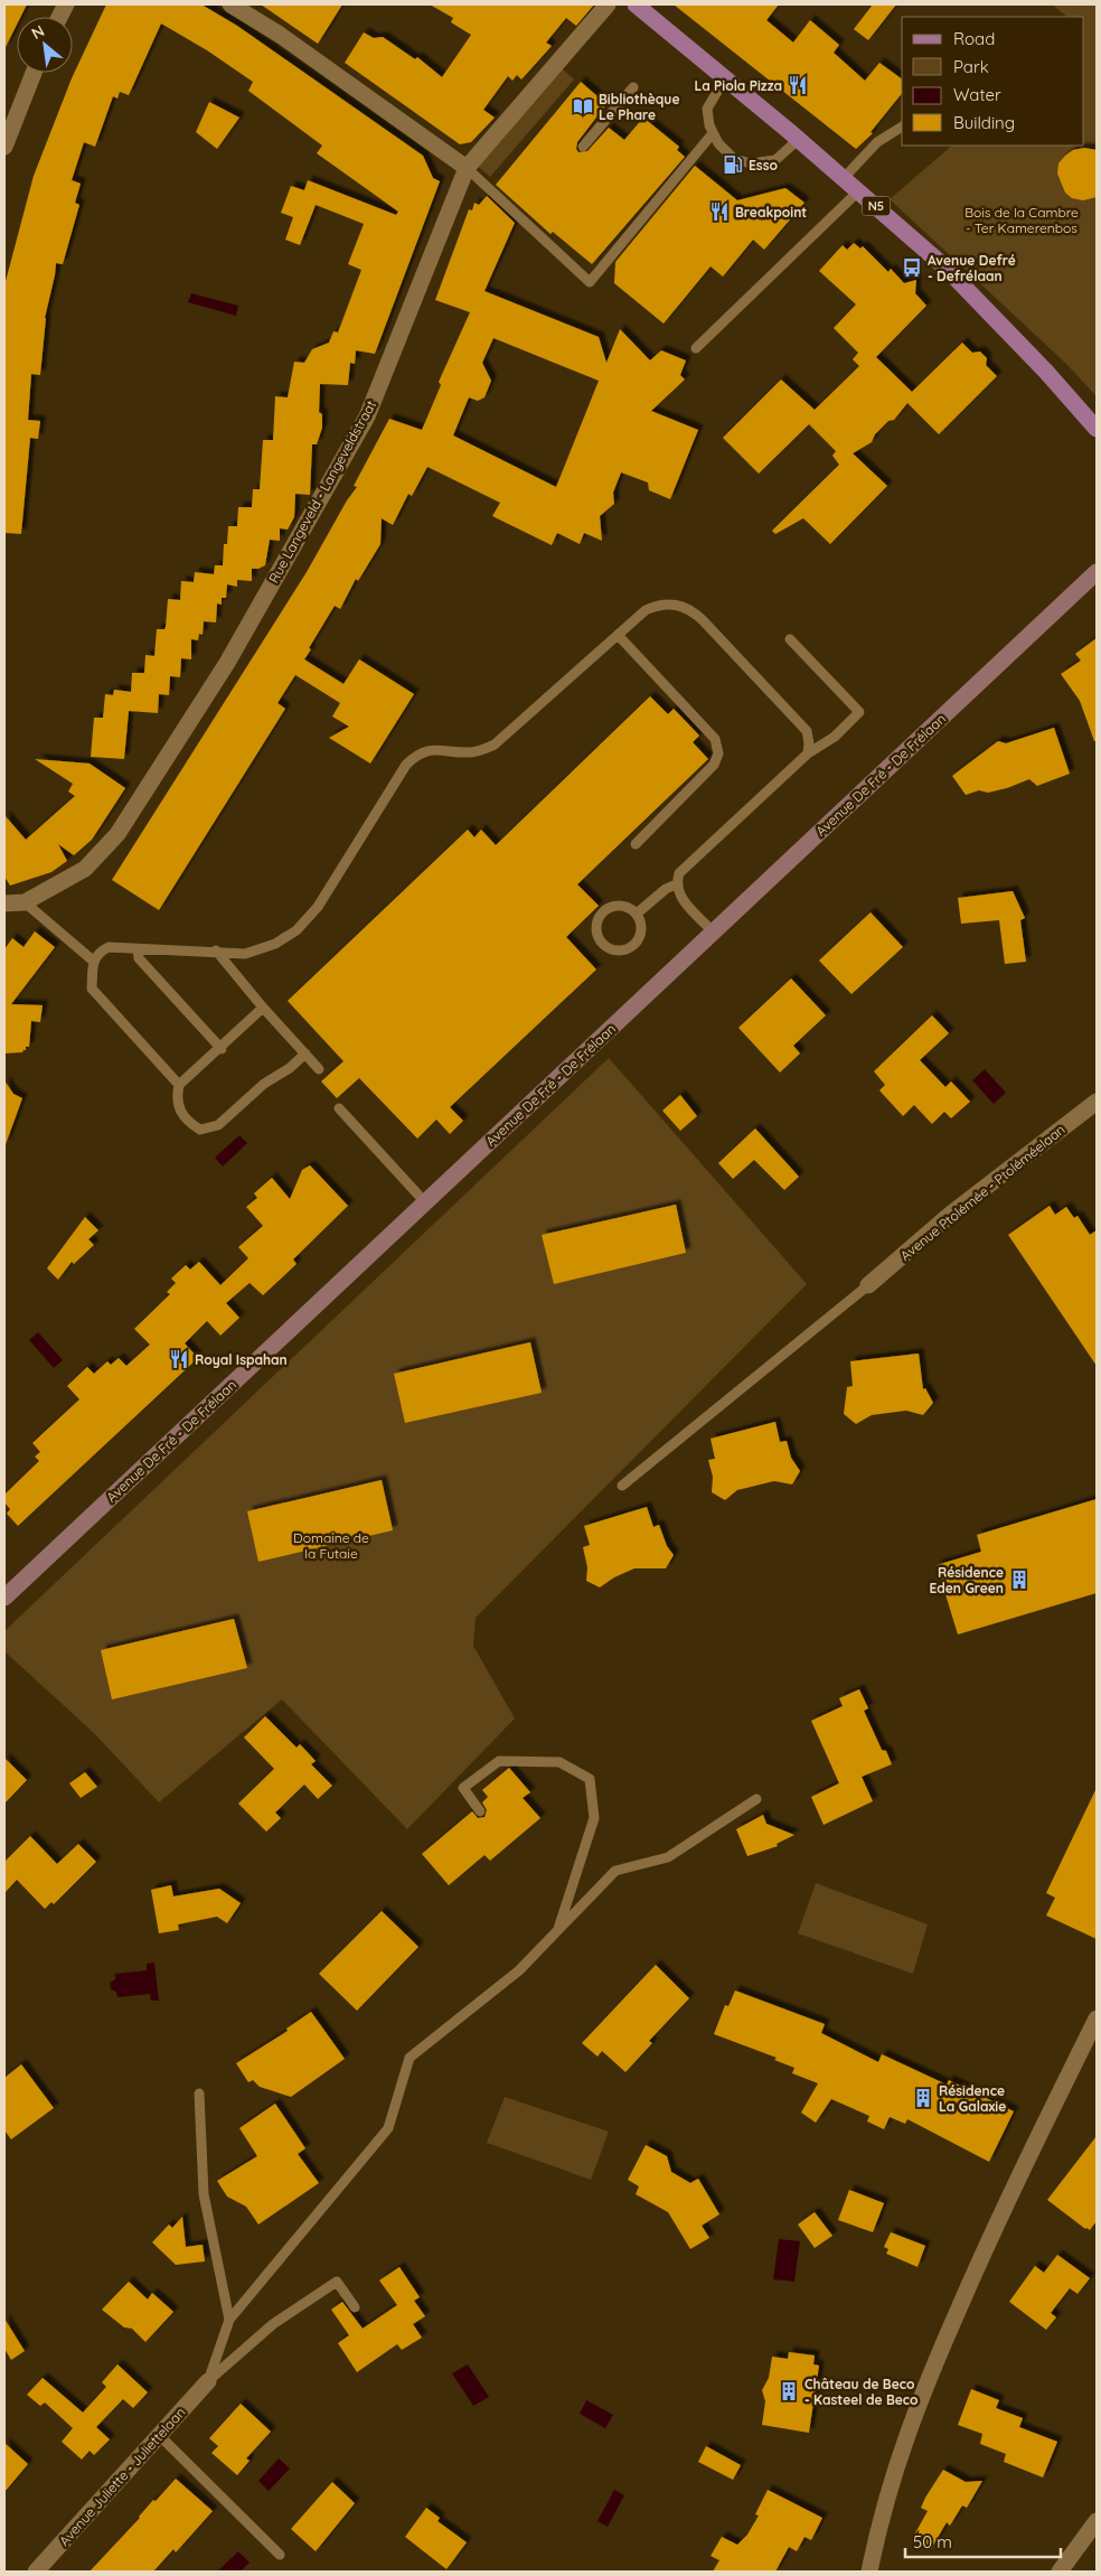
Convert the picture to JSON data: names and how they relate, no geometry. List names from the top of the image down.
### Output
{
  "streets": {
    "main road": ["N5", "Avenue De Fré - De Frélaan"],
    "street": ["Rue Langeveld - Langeveldstraat", "Avenue Ptolémée - Ptoléméelaan", "Avenue Juliette - Juliettelaan"]
  },
  "parks": ["Bois de la Cambre - Ter Kamerenbos", "Domaine de la Futaie"],
  "places": {
    "restaurant": ["La Piola Pizza", "Breakpoint", "Royal Ispahan"],
    "library": ["Bibliothèque Le Phare"],
    "fuel station": ["Esso"],
    "bus stop": ["Avenue Defré - Defrélaan"],
    "building": ["Résidence Eden Green", "Résidence La Galaxie", "Château de Beco - Kasteel de Beco"]
  },
  "legend": [
    "Road",
    "Park",
    "Water",
    "Building"
  ],
  "scale_bar": "50 m",
  "north": "top left"
}
